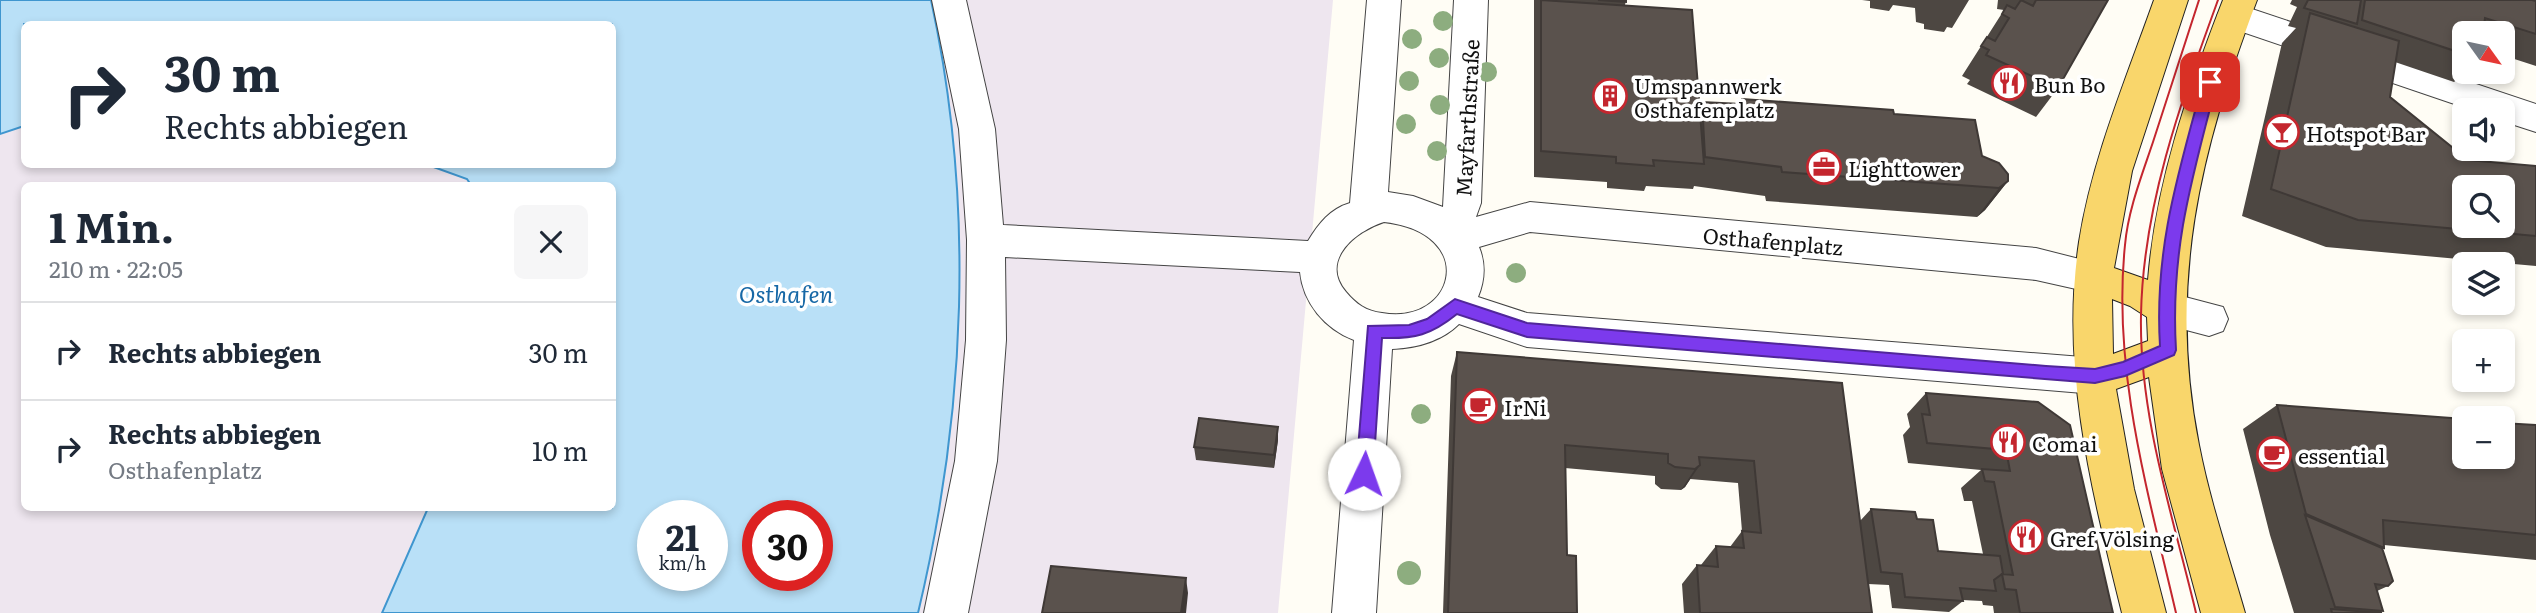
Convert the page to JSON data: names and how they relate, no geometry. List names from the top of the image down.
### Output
{
  "streets": {
    "street": ["Mayfarthstraße", "Osthafenplatz"]
  },
  "crossings": [
    ["Mayfarthstraße", "Osthafenplatz"]
  ],
  "water": ["Osthafen"],
  "places": {
    "restaurant": ["Bun Bo", "Comai", "Gref Völsing"],
    "building": ["Umspannwerk Osthafenplatz"],
    "bar": ["Hotspot Bar"],
    "office": ["Lighttower"],
    "cafe": ["IrNi", "essential"]
  },
  "north": "bottom right",
  "page": {
    "map_buttons": ["+", "−"],
    "turn": ["30 m", "Rechts abbiegen"],
    "heading": ["1 Min.", "210 m · 22:05"],
    "list": [
      {
        "name": "Rechts abbiegen",
        "value": "30 m"
      },
      {
        "name": "Rechts abbiegen",
        "note": "Osthafenplatz",
        "value": "10 m"
      }
    ],
    "speed": "21 km/h",
    "limit": "30"
  }
}
